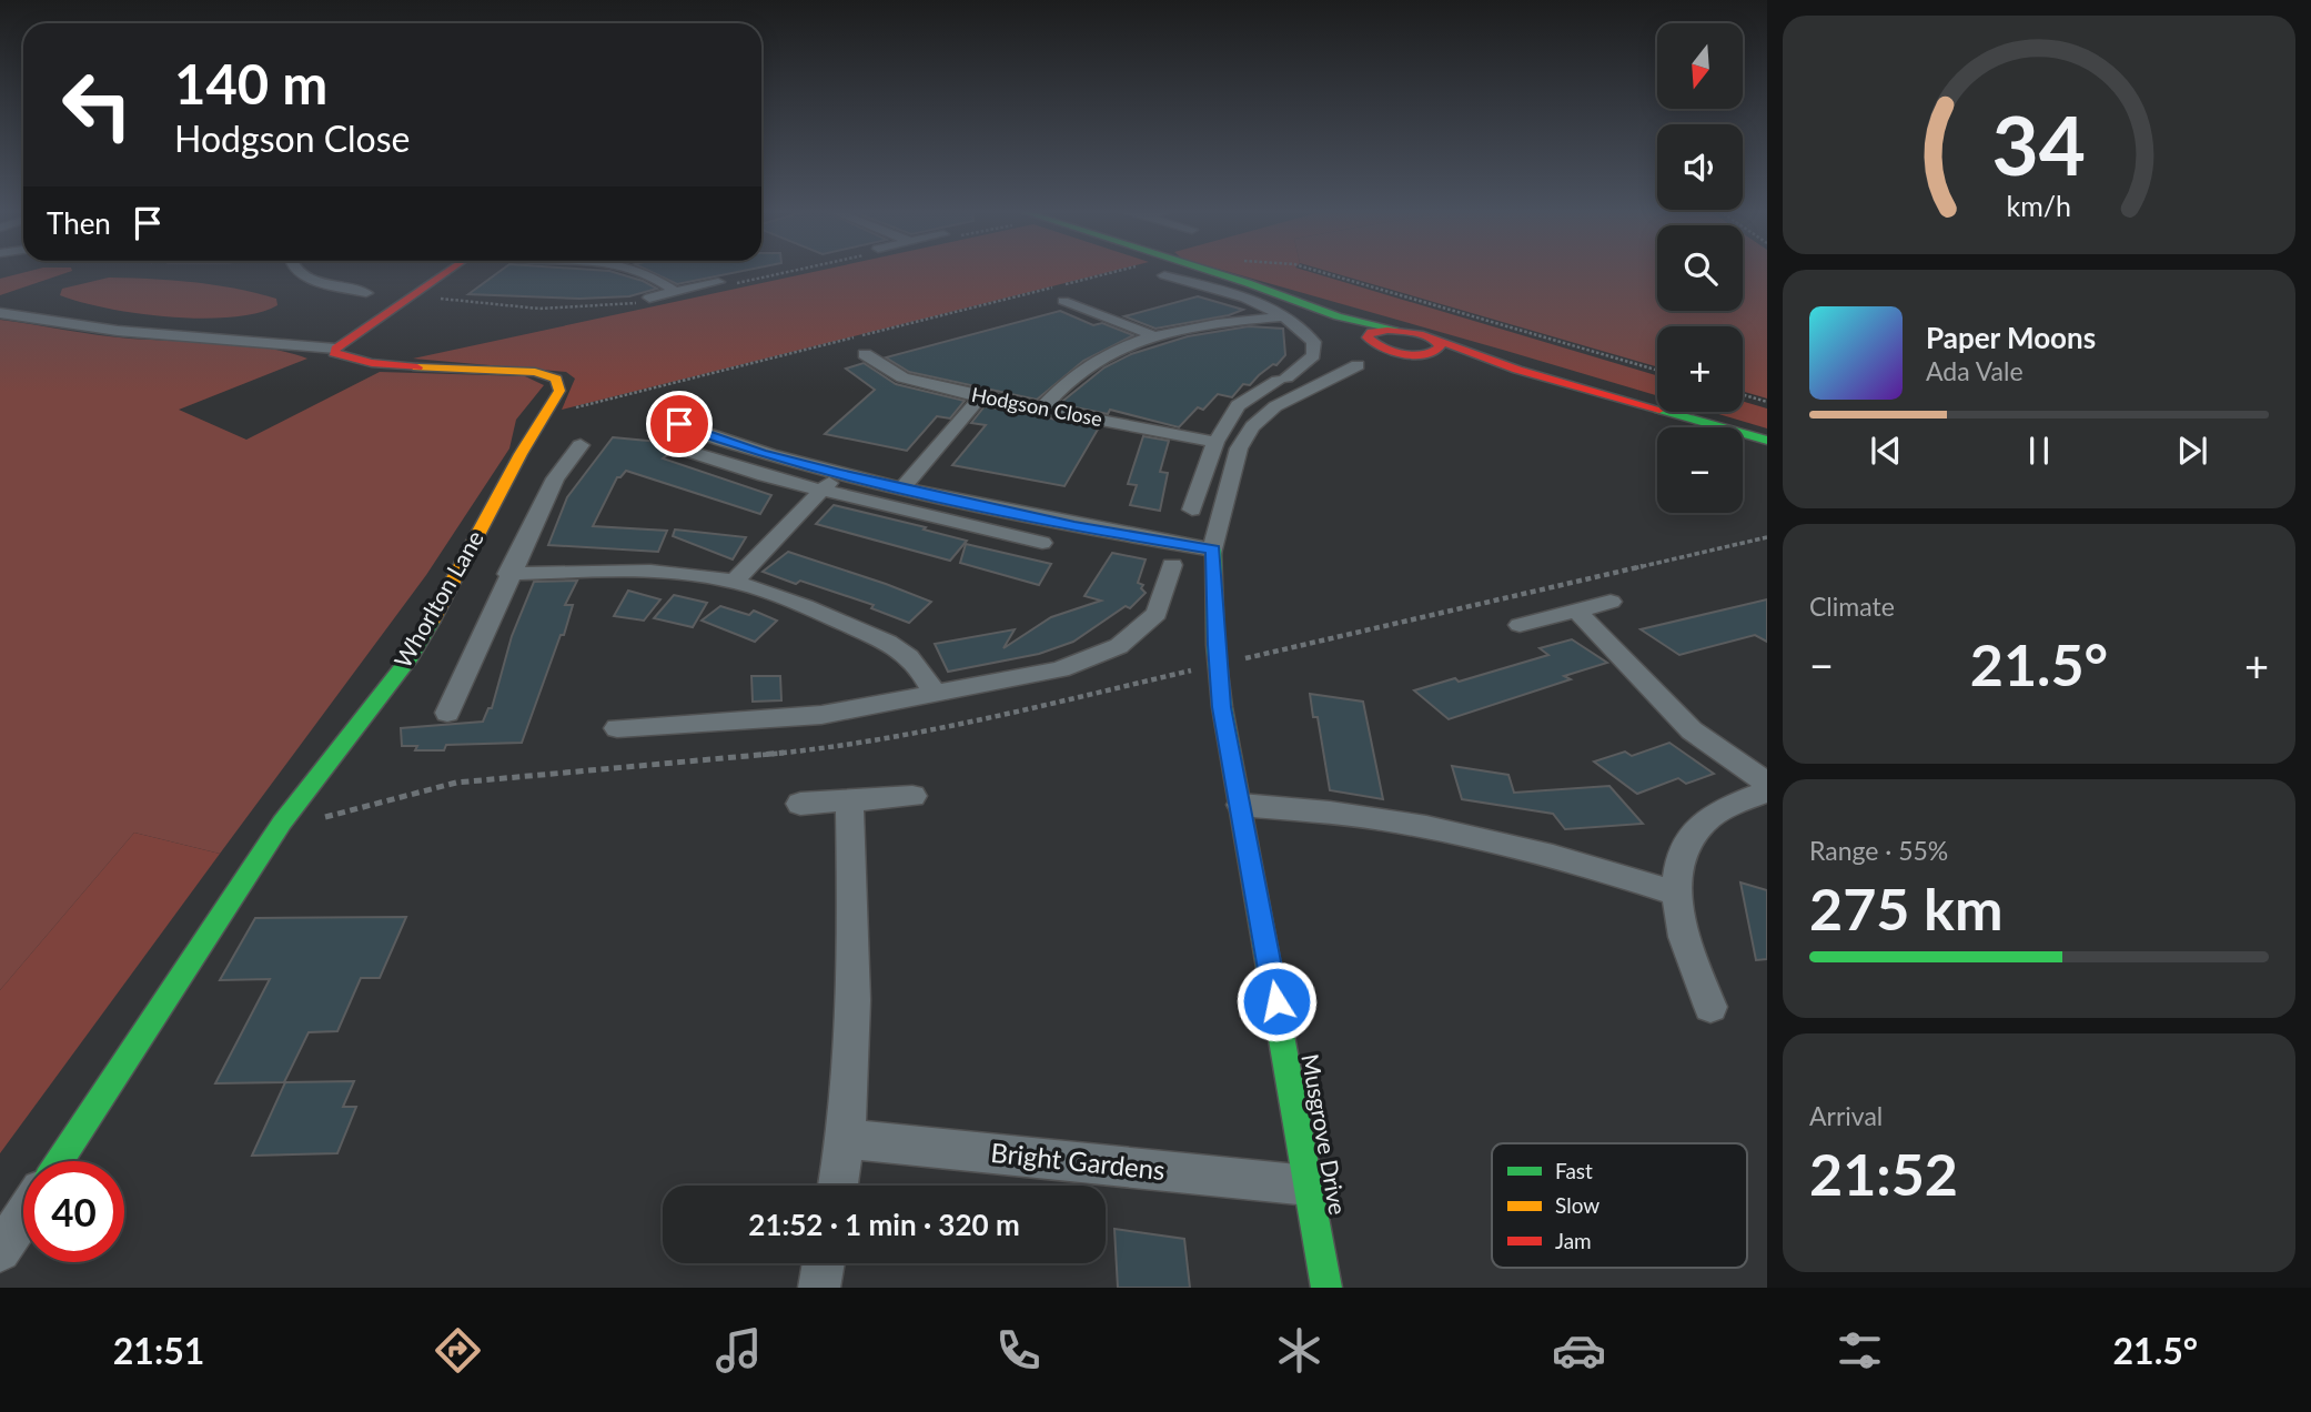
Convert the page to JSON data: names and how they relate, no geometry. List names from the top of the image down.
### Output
{
  "streets": {
    "street": [
      "Hodgson Close",
      "Whorlton Lane",
      "Musgrove Drive",
      "Bright Gardens"
    ]
  },
  "crossings": [
    ["Musgrove Drive", "Bright Gardens"]
  ],
  "legend": ["Fast", "Slow", "Jam"],
  "north": "bottom",
  "page": {
    "map_buttons": ["+", "−"],
    "turn": ["140 m", "Hodgson Close"],
    "then": "Then",
    "song": ["Paper Moons", "Ada Vale"],
    "tile": [
      "Climate",
      ["Range · 55%", "275 km"],
      ["Arrival", "21:52"]
    ],
    "heat": ["−", "21.5°", "+"],
    "limit": "40",
    "trip": "21:52 · 1 min · 320 m",
    "tabs": ["21:51", "21.5°"],
    "gauge": ["34", "km/h"]
  }
}
